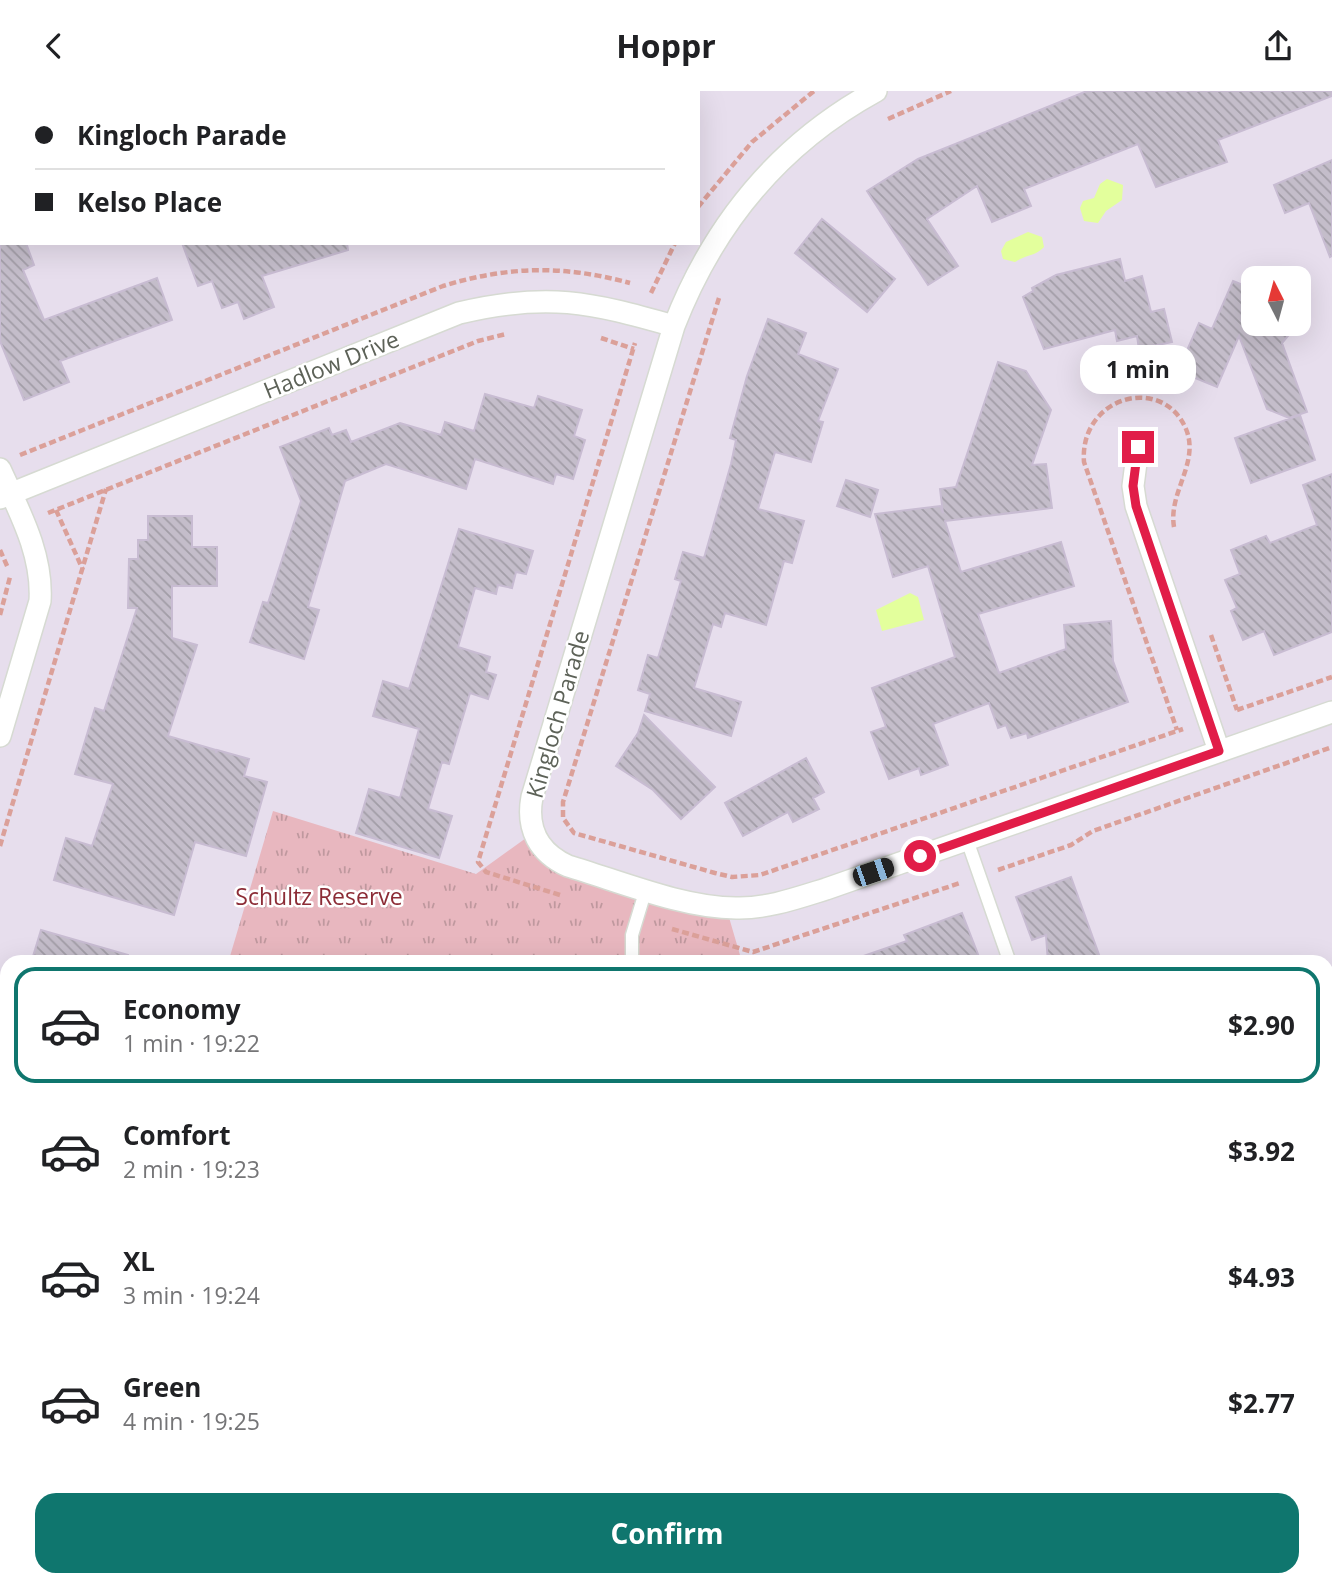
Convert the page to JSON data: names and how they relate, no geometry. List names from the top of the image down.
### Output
{
  "streets": {
    "street": ["Hadlow Drive", "Kingloch Parade"]
  },
  "crossings": [
    ["Hadlow Drive", "Kingloch Parade"]
  ],
  "parks": ["Schultz Reserve"],
  "north": "top",
  "page": {
    "header": "Hoppr",
    "banner": ["Kingloch Parade", "Kelso Place"],
    "bubble": "1 min",
    "list": [
      {
        "name": "Economy",
        "note": "1 min · 19:22",
        "value": "$2.90"
      },
      {
        "name": "Comfort",
        "note": "2 min · 19:23",
        "value": "$3.92"
      },
      {
        "name": "XL",
        "note": "3 min · 19:24",
        "value": "$4.93"
      },
      {
        "name": "Green",
        "note": "4 min · 19:25",
        "value": "$2.77"
      }
    ],
    "buttons": "Confirm"
  }
}
